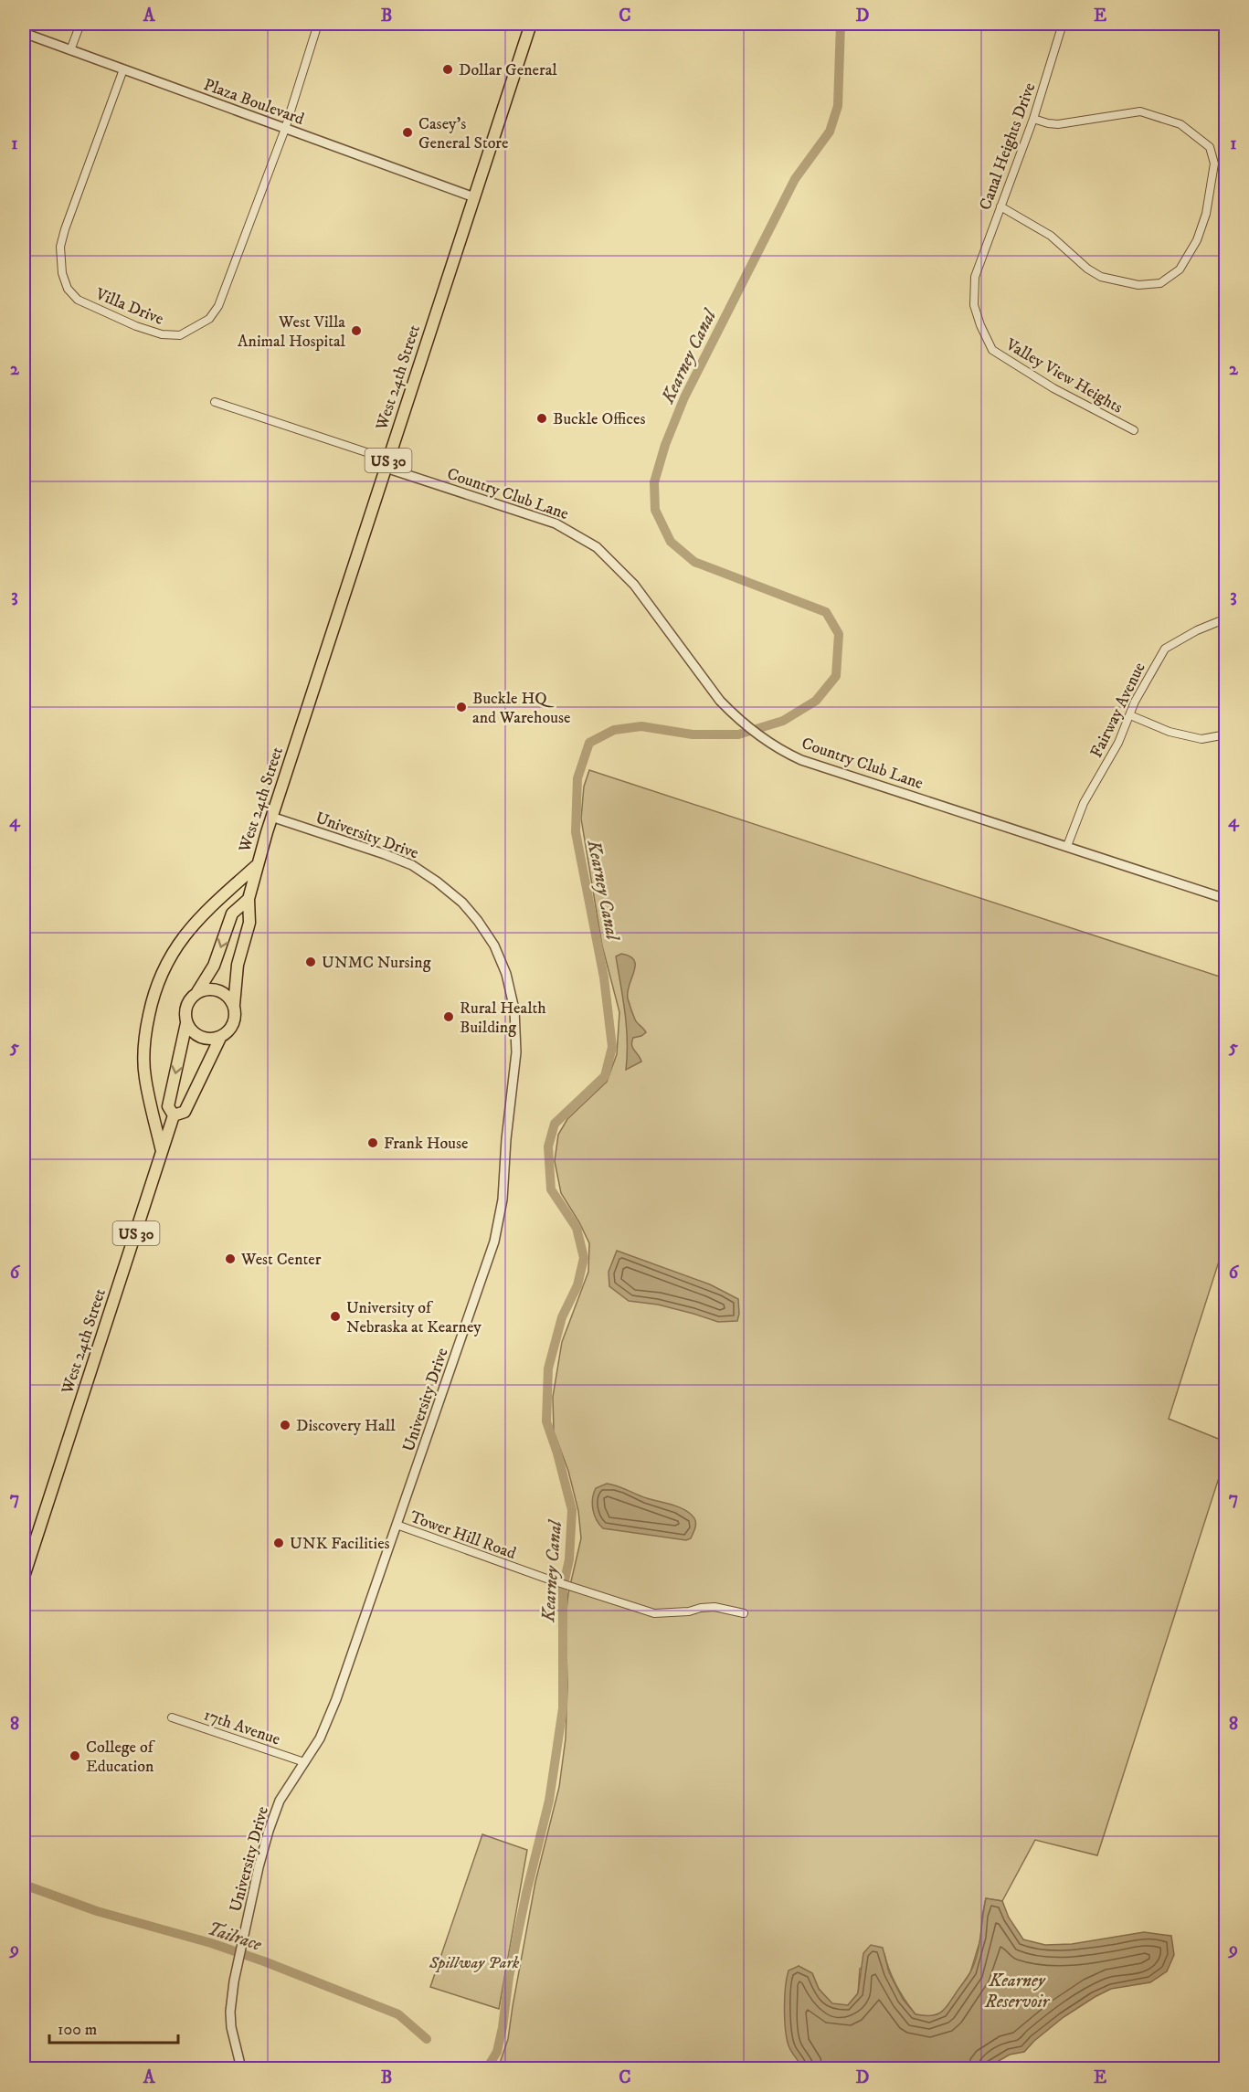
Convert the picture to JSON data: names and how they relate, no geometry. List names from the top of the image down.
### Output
{
  "streets": {
    "main road": ["West 24th Street", "US 30"],
    "street": [
      "Plaza Boulevard",
      "Canal Heights Drive",
      "Villa Drive",
      "Valley View Heights",
      "Country Club Lane",
      "Fairway Avenue",
      "University Drive",
      "Tower Hill Road",
      "17th Avenue"
    ]
  },
  "crossings": [
    ["Plaza Boulevard", "Villa Drive"],
    ["Plaza Boulevard", "West 24th Street"],
    ["Canal Heights Drive", "Valley View Heights"],
    ["West 24th Street", "US 30"],
    ["West 24th Street", "Country Club Lane"],
    ["West 24th Street", "University Drive"],
    ["Country Club Lane", "Fairway Avenue"],
    ["University Drive", "Tower Hill Road"],
    ["University Drive", "17th Avenue"]
  ],
  "water": ["Kearney Canal", "Tailrace", "Kearney Reservoir"],
  "parks": ["Spillway Park"],
  "places": [
    "Dollar General",
    "Casey's General Store",
    "West Villa Animal Hospital",
    "Buckle Offices",
    "Buckle HQ and Warehouse",
    "UNMC Nursing",
    "Rural Health Building",
    "Frank House",
    "West Center",
    "University of Nebraska at Kearney",
    "Discovery Hall",
    "UNK Facilities",
    "College of Education"
  ],
  "scale_bar": "100 m",
  "grid": {
    "columns": [
      "A",
      "B",
      "C",
      "D",
      "E"
    ],
    "rows": [
      "1",
      "2",
      "3",
      "4",
      "5",
      "6",
      "7",
      "8",
      "9"
    ]
  }
}
